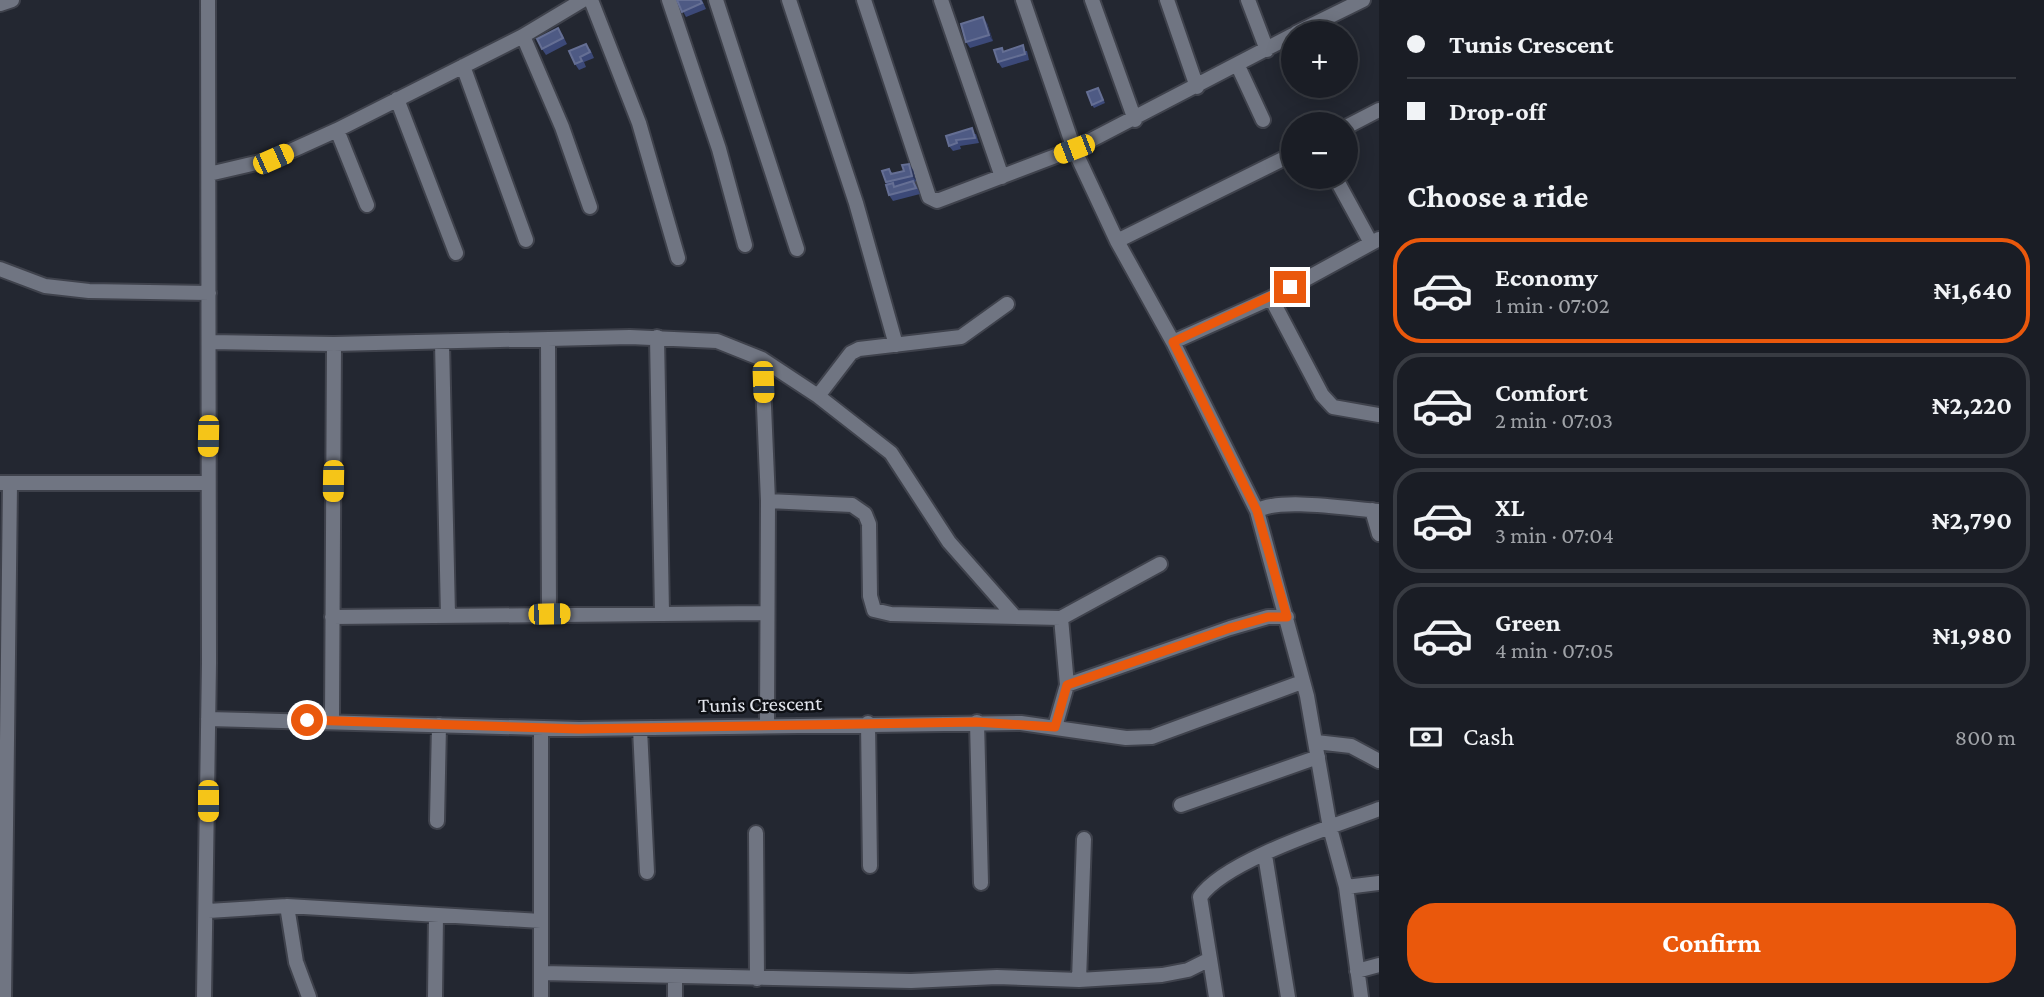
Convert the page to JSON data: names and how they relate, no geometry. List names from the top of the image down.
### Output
{
  "streets": {
    "street": ["Tunis Crescent"]
  },
  "page": {
    "banner": ["Tunis Crescent", "Drop-off"],
    "map_buttons": ["+", "−"],
    "heading": "Choose a ride",
    "list": [
      {
        "name": "Economy",
        "note": "1 min · 07:02",
        "value": "₦1,640"
      },
      {
        "name": "Comfort",
        "note": "2 min · 07:03",
        "value": "₦2,220"
      },
      {
        "name": "XL",
        "note": "3 min · 07:04",
        "value": "₦2,790"
      },
      {
        "name": "Green",
        "note": "4 min · 07:05",
        "value": "₦1,980"
      }
    ],
    "pay": ["Cash", "800 m"],
    "buttons": "Confirm"
  }
}
